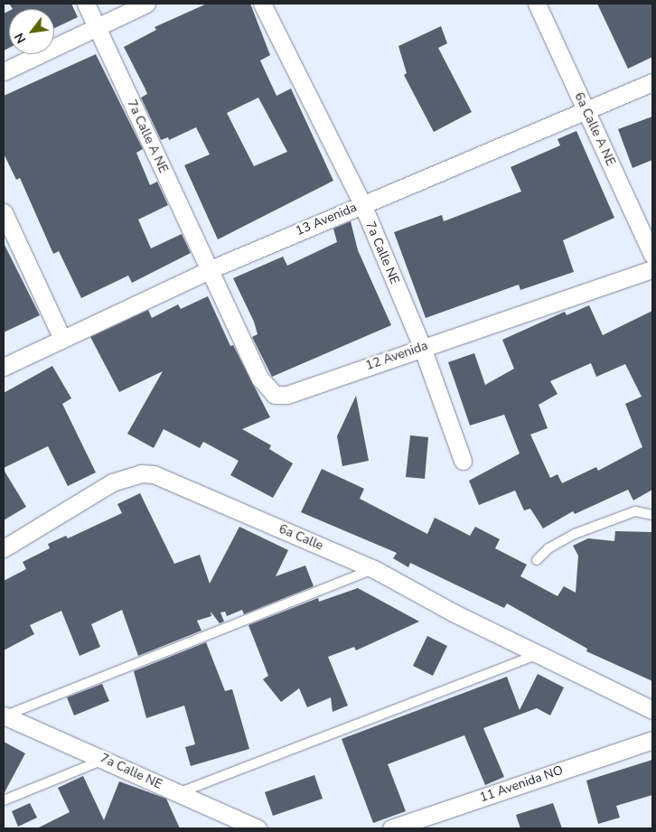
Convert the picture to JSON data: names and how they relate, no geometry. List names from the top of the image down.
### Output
{
  "streets": {
    "street": [
      "6a Calle A NE",
      "7a Calle A NE",
      "13 Avenida",
      "7a Calle NE",
      "12 Avenida",
      "6a Calle",
      "11 Avenida NO"
    ]
  },
  "crossings": [
    ["6a Calle A NE", "13 Avenida"],
    ["7a Calle A NE", "13 Avenida"],
    ["7a Calle A NE", "12 Avenida"],
    ["13 Avenida", "7a Calle NE"],
    ["13 Avenida", "12 Avenida"],
    ["7a Calle NE", "12 Avenida"]
  ],
  "north": "bottom left"
}
